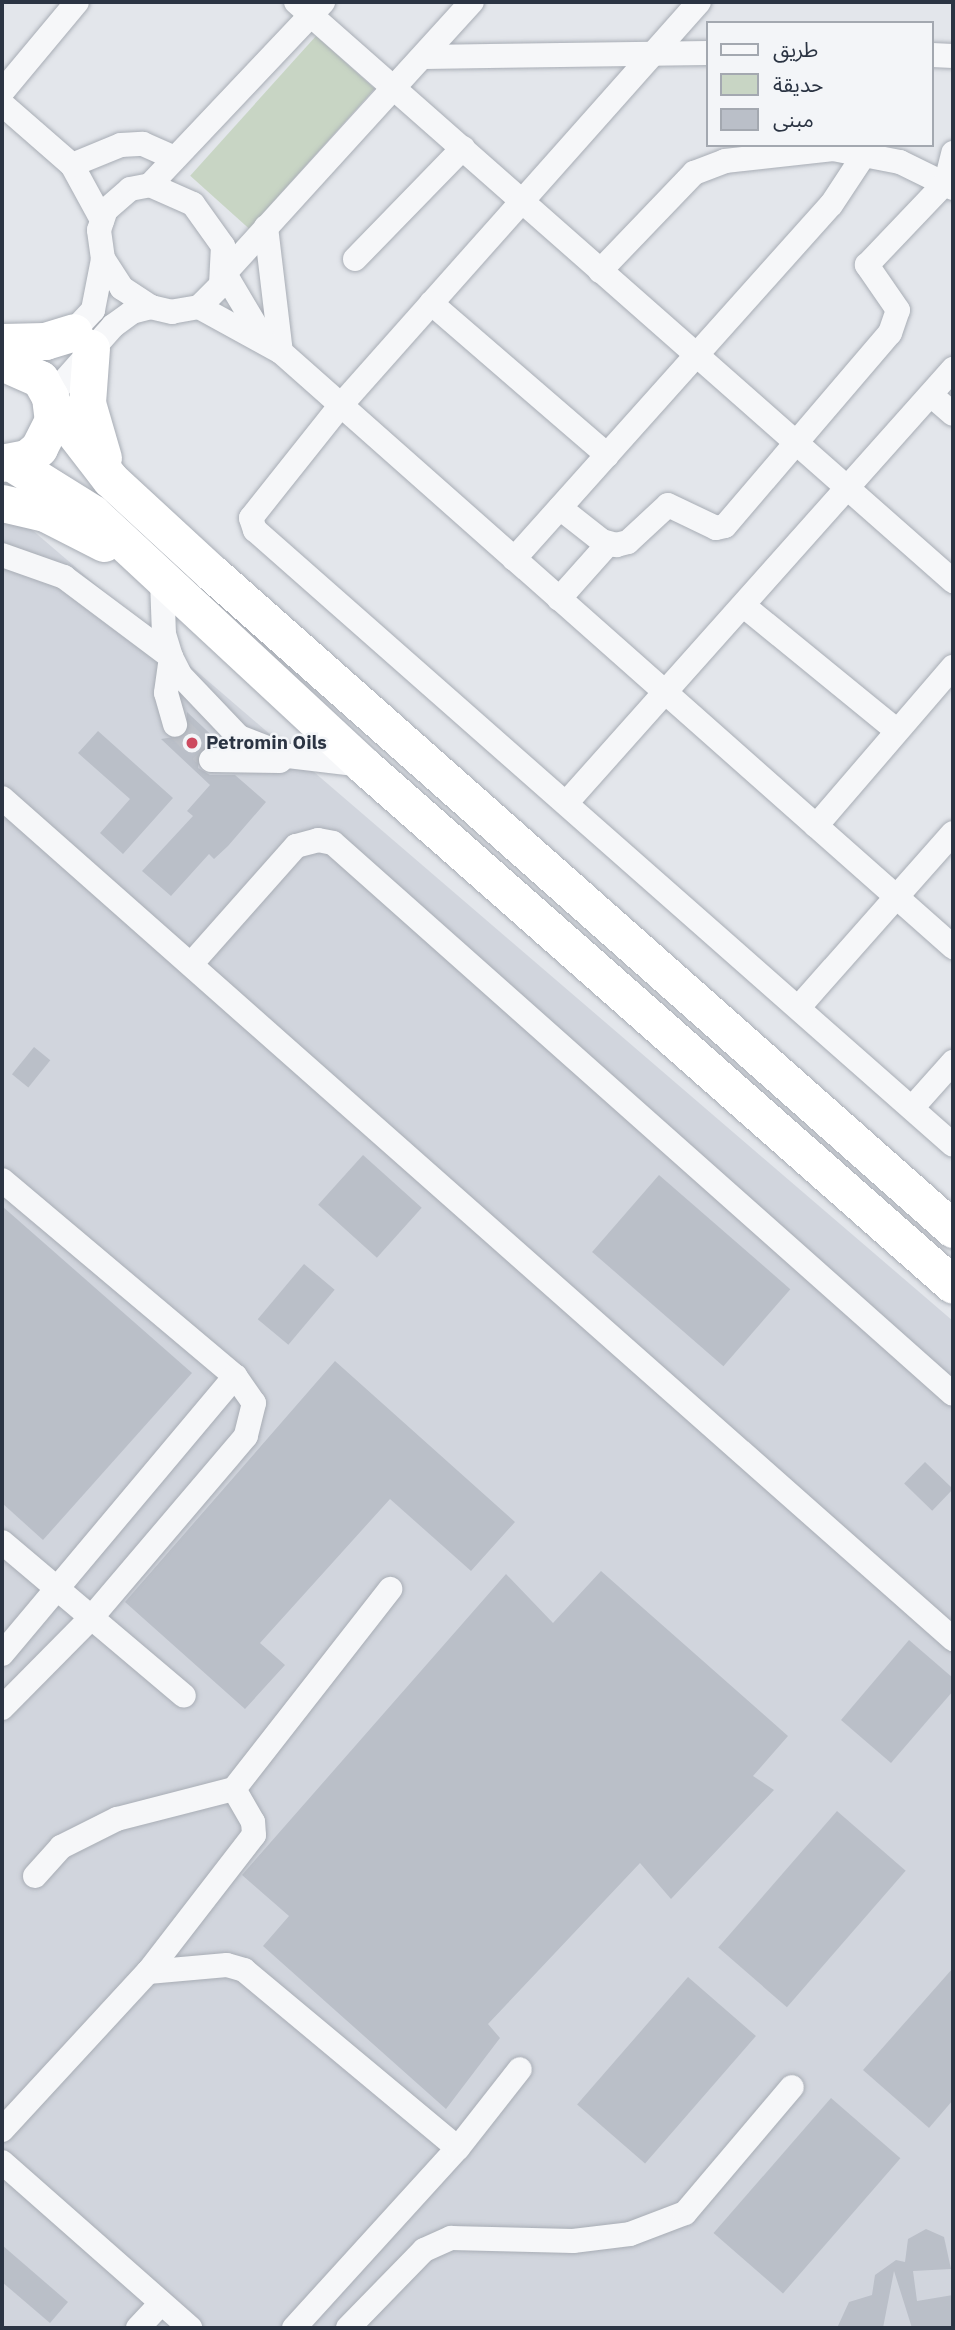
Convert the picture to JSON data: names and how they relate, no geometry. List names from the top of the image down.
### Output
{
  "places": ["Petromin Oils"],
  "legend": ["طريق", "حديقة", "مبنى"]
}
